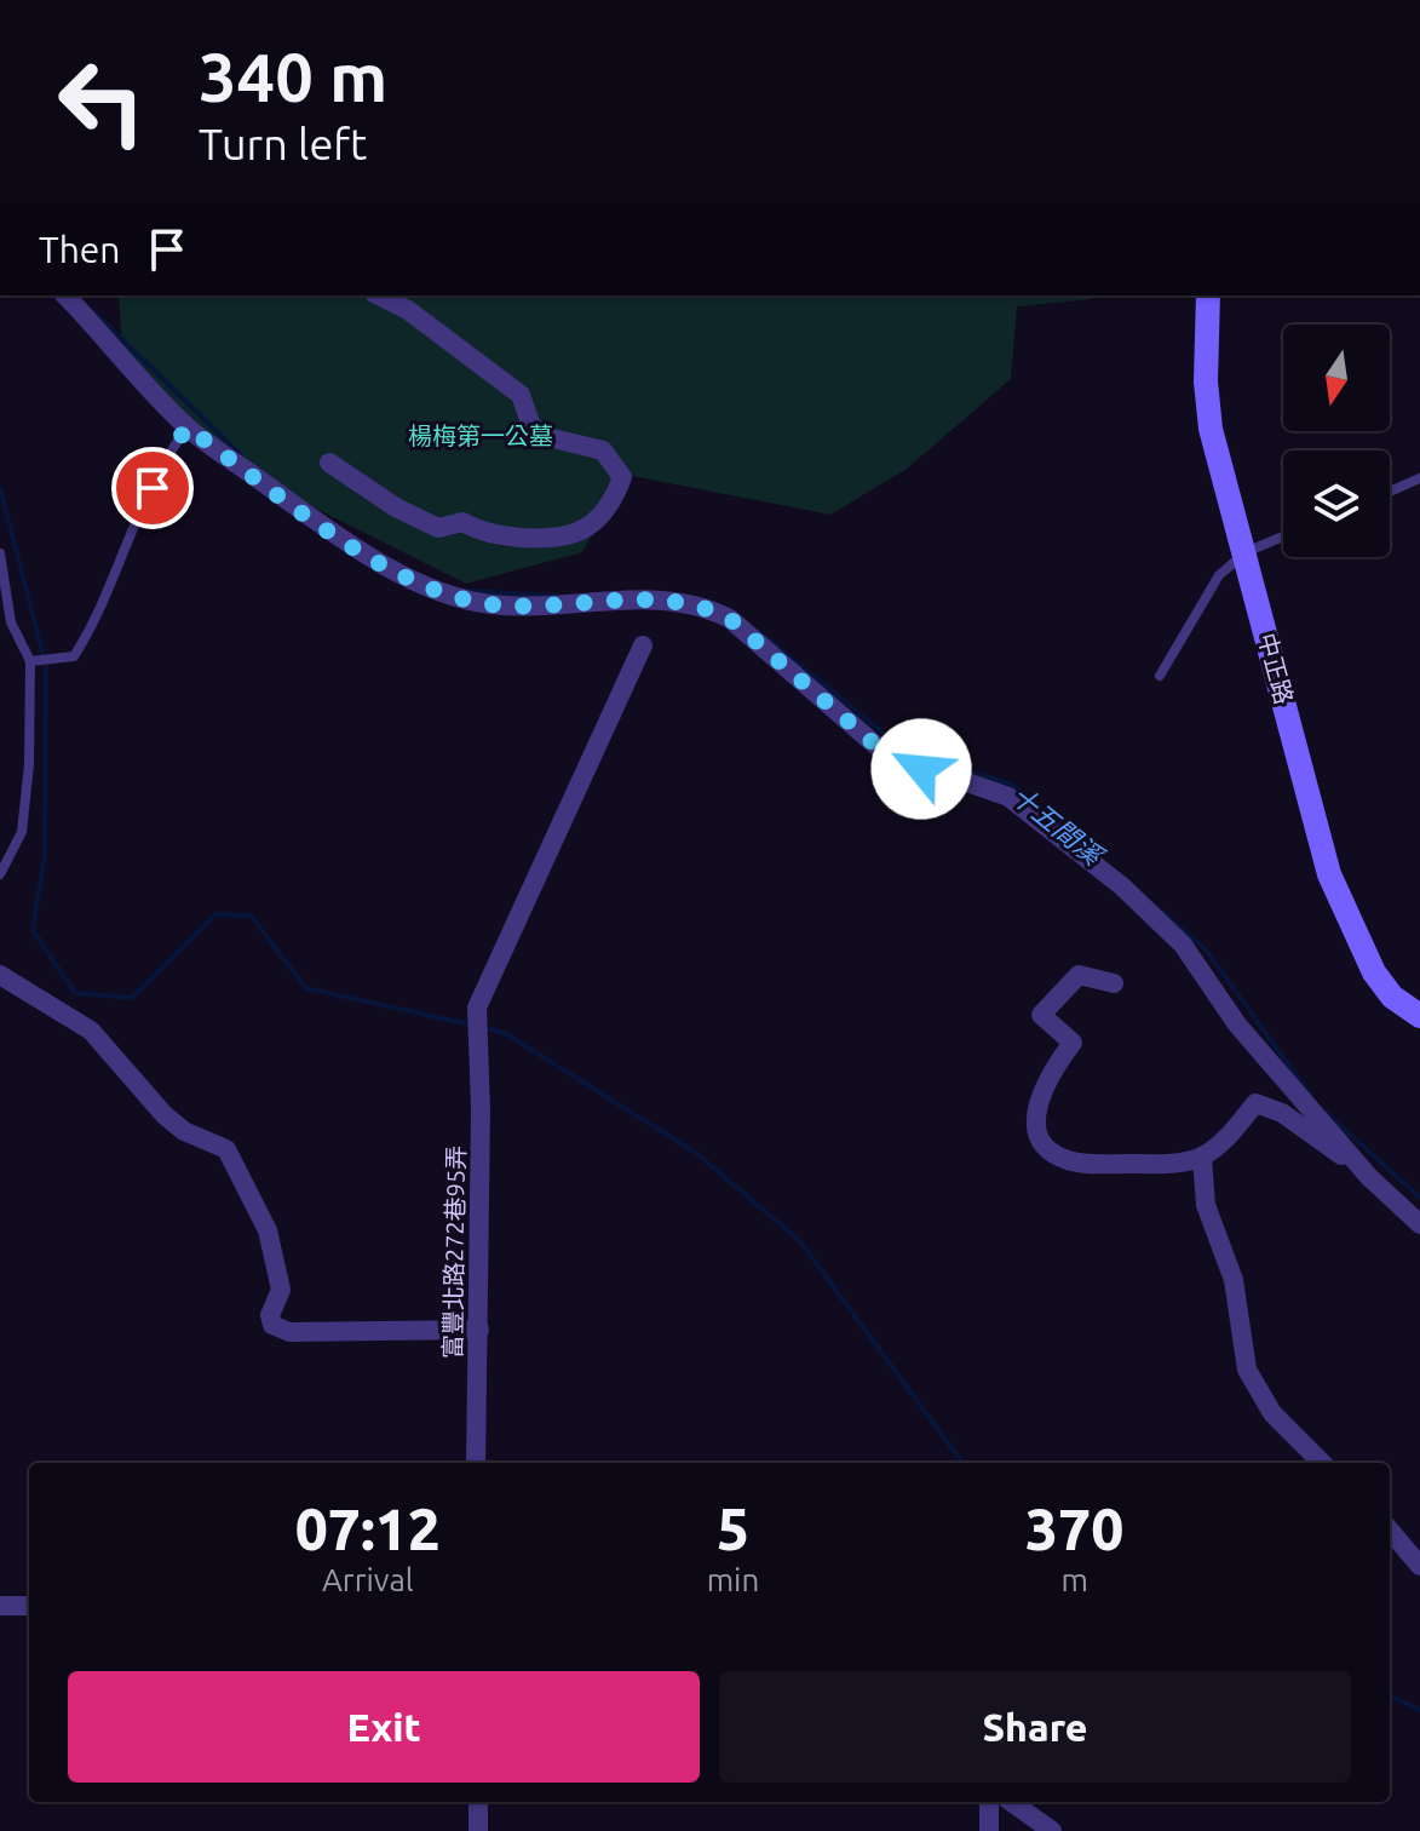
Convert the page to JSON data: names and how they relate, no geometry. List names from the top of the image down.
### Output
{
  "streets": {
    "street": ["中正路", "富豐北路272巷95弄"]
  },
  "water": ["十五間溪"],
  "parks": ["楊梅第一公墓"],
  "north": "bottom",
  "page": {
    "turn": ["340 m", "Turn left"],
    "then": "Then",
    "eta": [
      "07:12",
      "Arrival",
      "5",
      "min",
      "370",
      "m"
    ],
    "buttons": ["Exit", "Share"]
  }
}
